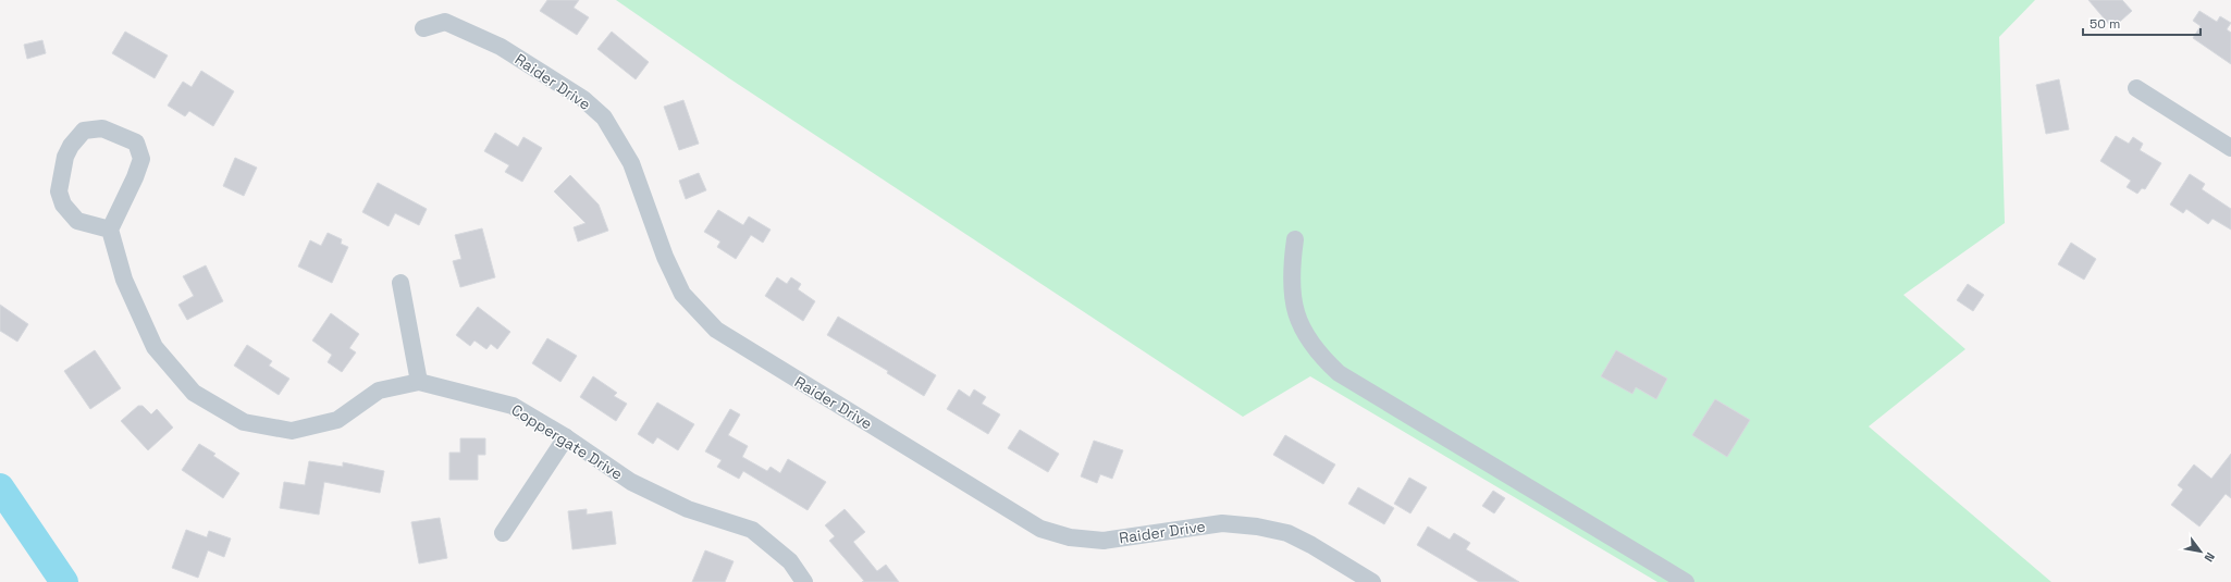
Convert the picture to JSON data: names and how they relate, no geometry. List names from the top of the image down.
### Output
{
  "streets": {
    "street": ["Raider Drive", "Coppergate Drive"]
  },
  "scale_bar": "50 m",
  "north": "bottom right"
}
